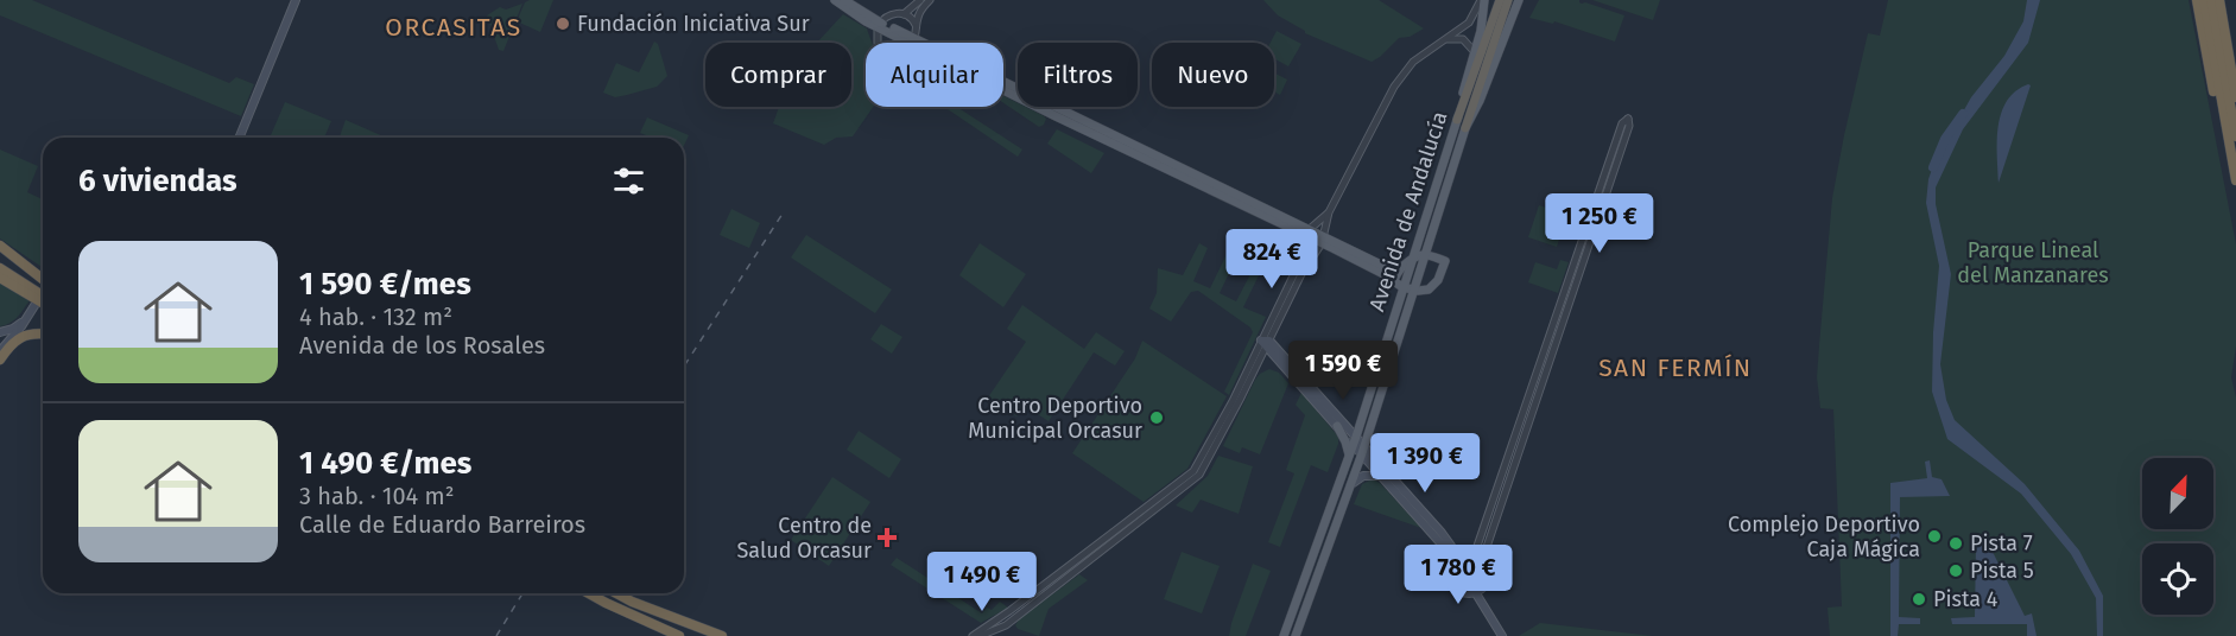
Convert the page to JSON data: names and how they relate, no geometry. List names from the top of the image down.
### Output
{
  "streets": {
    "highway": ["Avenida de Andalucía"]
  },
  "districts": ["ORCASITAS", "SAN FERMÍN"],
  "parks": ["Parque Lineal del Manzanares"],
  "places": {
    "other": [
      "Fundación Iniciativa Sur",
      "Centro Deportivo Municipal Orcasur",
      "Complejo Deportivo Caja Mágica",
      "Pista 7",
      "Pista 5",
      "Pista 4"
    ],
    "health": ["Centro de Salud Orcasur"]
  },
  "north": "top right",
  "page": {
    "chip": [
      "Comprar",
      "Alquilar",
      "Filtros",
      "Nuevo"
    ],
    "heading": "6 viviendas",
    "price": [
      "1 250 €",
      "824 €",
      "1 590 €",
      "1 390 €",
      "1 780 €",
      "1 490 €"
    ],
    "list": [
      {
        "name": "1 590 €/mes",
        "note": "4 hab. · 132 m² · Avenida de los Rosales"
      },
      {
        "name": "1 490 €/mes",
        "note": "3 hab. · 104 m² · Calle de Eduardo Barreiros"
      }
    ]
  }
}
